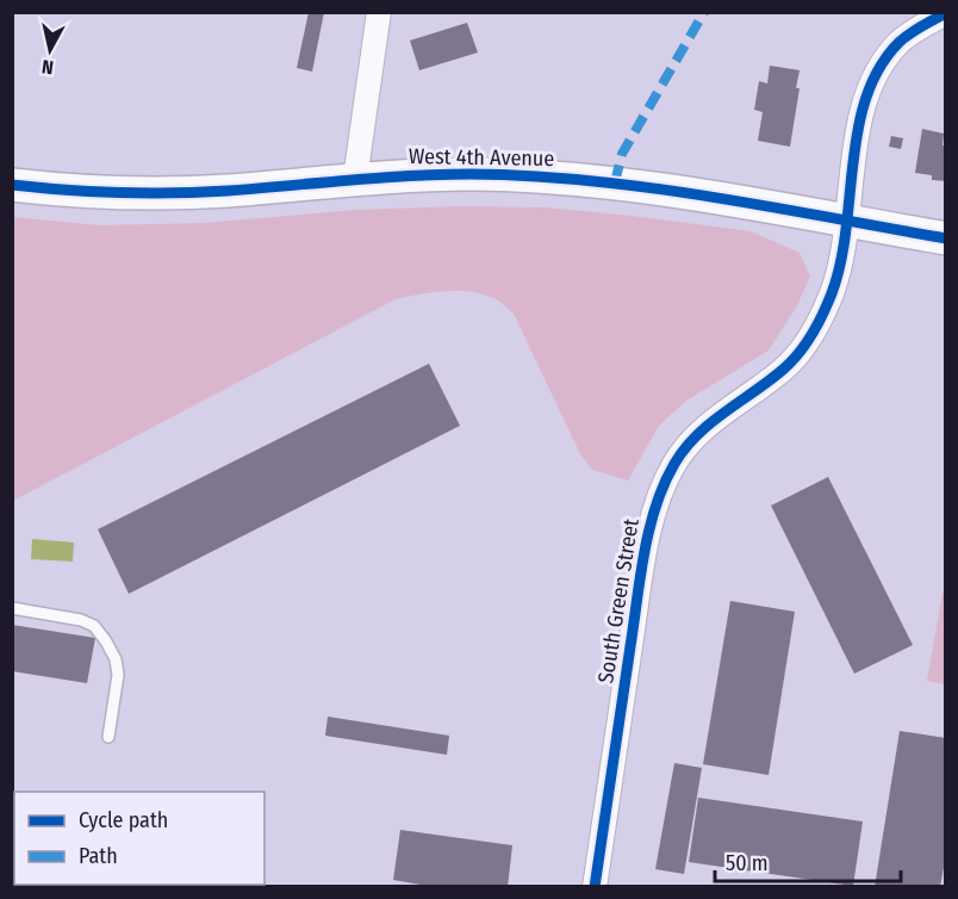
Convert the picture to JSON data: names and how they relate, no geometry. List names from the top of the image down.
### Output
{
  "streets": {
    "street": ["West 4th Avenue", "South Green Street"]
  },
  "crossings": [
    ["West 4th Avenue", "South Green Street"]
  ],
  "legend": ["Cycle path", "Path"],
  "scale_bar": "50 m",
  "north": "bottom"
}
